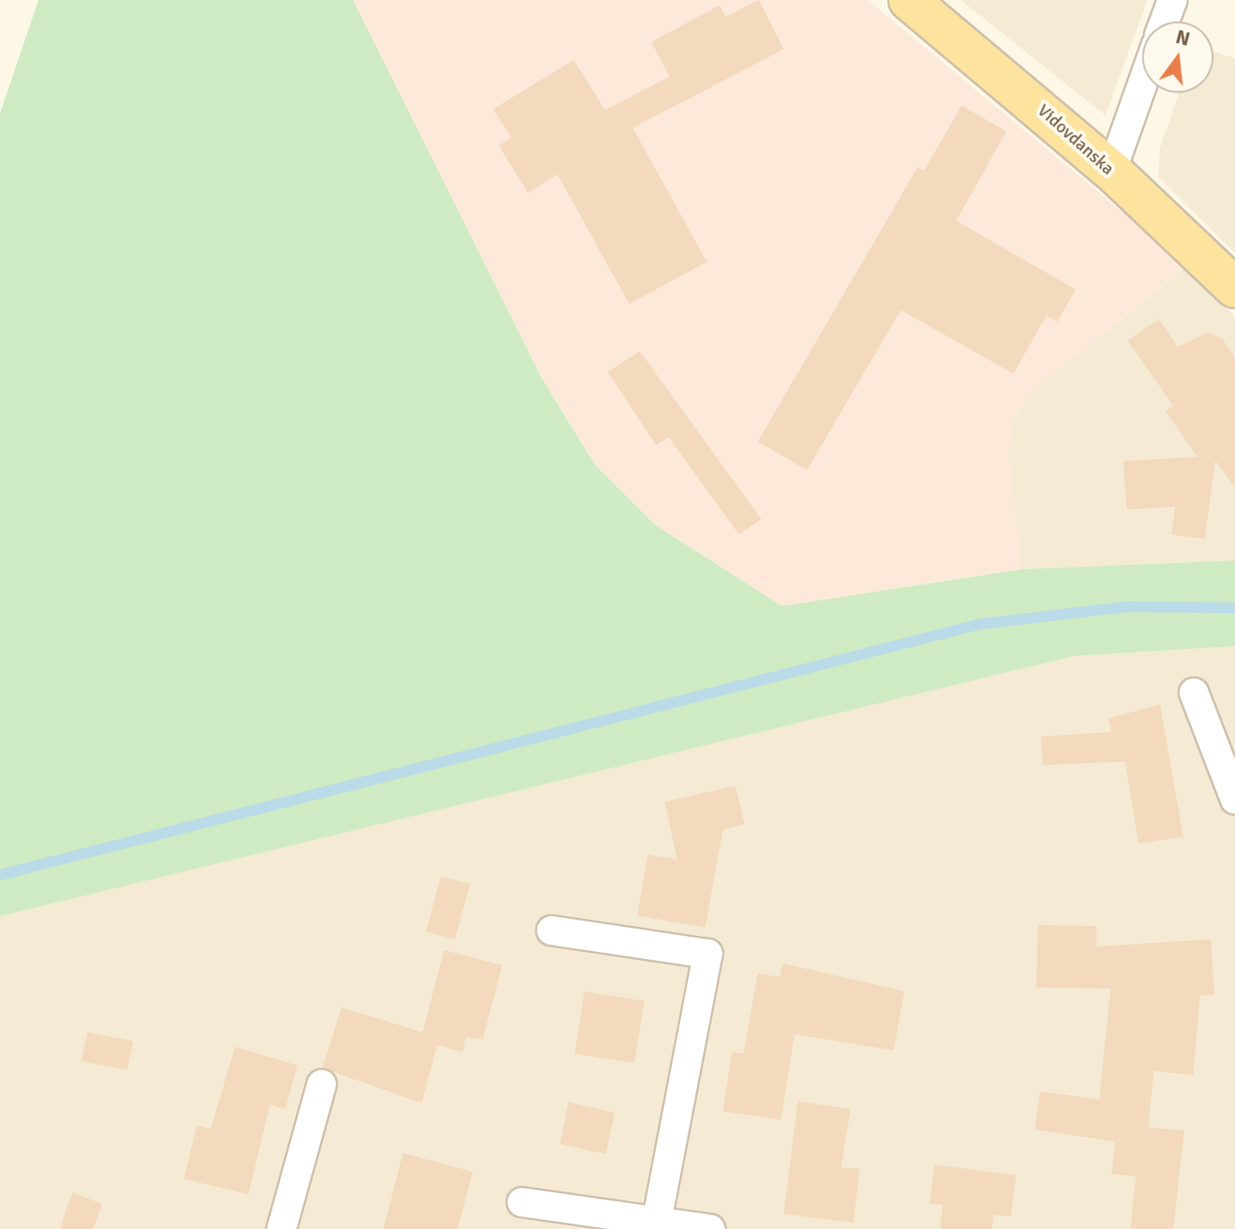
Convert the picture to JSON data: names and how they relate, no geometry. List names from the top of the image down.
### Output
{
  "streets": {
    "main road": ["Vidovdanska"]
  },
  "north": "top"
}
